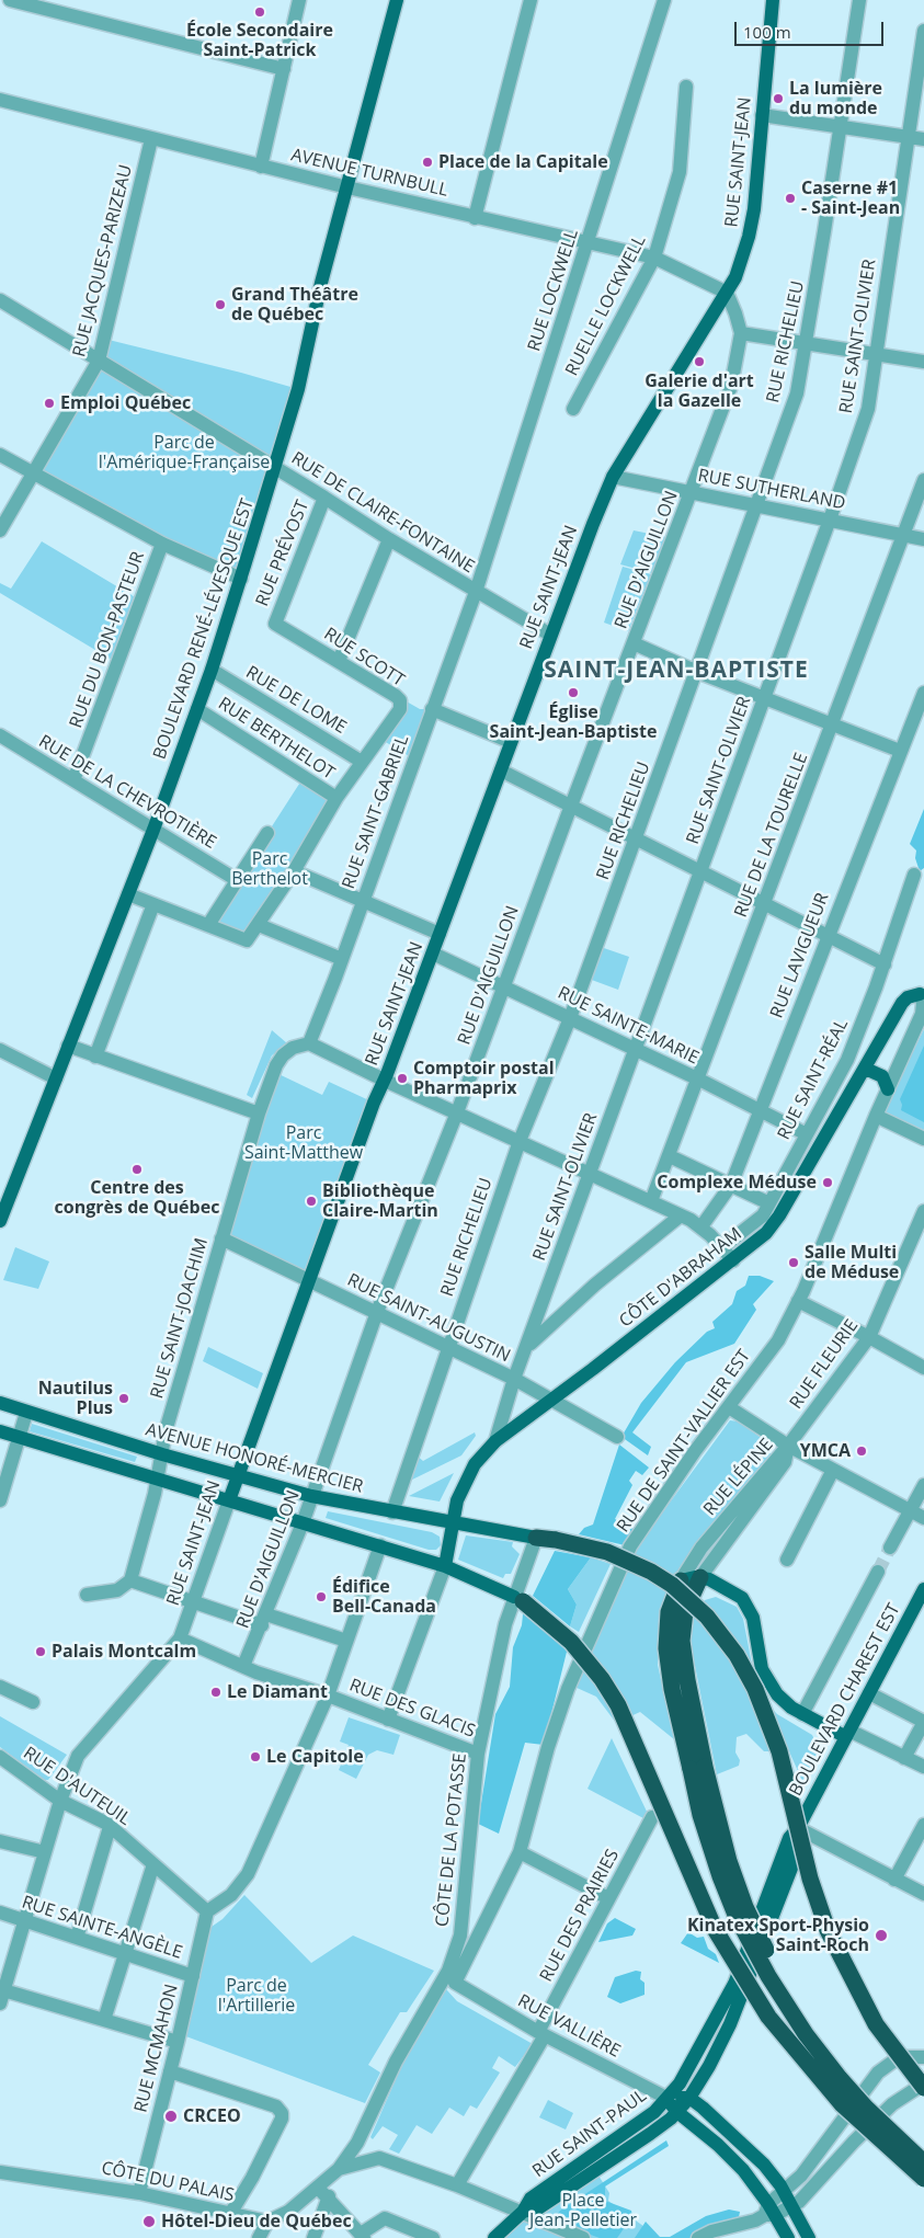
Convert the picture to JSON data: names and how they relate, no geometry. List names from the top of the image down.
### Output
{
  "streets": {
    "main road": [
      "RUE SAINT-JEAN",
      "BOULEVARD RENÉ-LÉVESQUE EST",
      "CÔTE D'ABRAHAM",
      "AVENUE HONORÉ-MERCIER",
      "BOULEVARD CHAREST EST",
      "RUE SAINT-PAUL"
    ],
    "street": [
      "AVENUE TURNBULL",
      "RUE JACQUES-PARIZEAU",
      "RUE LOCKWELL",
      "RUELLE LOCKWELL",
      "RUE SAINT-OLIVIER",
      "RUE RICHELIEU",
      "RUE SUTHERLAND",
      "RUE DE CLAIRE-FONTAINE",
      "RUE PRÉVOST",
      "RUE D'AIGUILLON",
      "RUE DU BON-PASTEUR",
      "RUE SCOTT",
      "RUE DE LOME",
      "RUE BERTHELOT",
      "RUE DE LA CHEVROTIÈRE",
      "RUE SAINT-GABRIEL",
      "RUE DE LA TOURELLE",
      "RUE LAVIGUEUR",
      "RUE SAINTE-MARIE",
      "RUE SAINT-RÉAL",
      "RUE SAINT-JOACHIM",
      "RUE SAINT-AUGUSTIN",
      "RUE FLEURIE",
      "RUE DE SAINT-VALLIER EST",
      "RUE LÉPINE",
      "RUE DES GLACIS",
      "RUE D'AUTEUIL",
      "CÔTE DE LA POTASSE",
      "RUE DES PRAIRIES",
      "RUE SAINTE-ANGÈLE",
      "RUE VALLIÈRE",
      "RUE MCMAHON",
      "CÔTE DU PALAIS"
    ]
  },
  "crossings": [
    ["RUE SAINT-JEAN", "AVENUE TURNBULL"],
    ["RUE SAINT-JEAN", "RUE SUTHERLAND"],
    ["RUE SAINT-JEAN", "RUE DE CLAIRE-FONTAINE"],
    ["RUE SAINT-JEAN", "RUE D'AIGUILLON"],
    ["RUE SAINT-JEAN", "RUE SAINTE-MARIE"],
    ["RUE SAINT-JEAN", "RUE SAINT-AUGUSTIN"],
    ["RUE SAINT-JEAN", "AVENUE HONORÉ-MERCIER"],
    ["RUE SAINT-JEAN", "RUE DES GLACIS"],
    ["RUE SAINT-JEAN", "RUE D'AUTEUIL"],
    ["RUE SAINT-JEAN", "RUE SAINTE-ANGÈLE"],
    ["AVENUE TURNBULL", "RUE JACQUES-PARIZEAU"],
    ["AVENUE TURNBULL", "RUE LOCKWELL"],
    ["AVENUE TURNBULL", "RUELLE LOCKWELL"],
    ["AVENUE TURNBULL", "RUE D'AIGUILLON"],
    ["AVENUE TURNBULL", "BOULEVARD RENÉ-LÉVESQUE EST"],
    ["RUE JACQUES-PARIZEAU", "RUE DE CLAIRE-FONTAINE"],
    ["RUE LOCKWELL", "RUE DE CLAIRE-FONTAINE"],
    ["RUE LOCKWELL", "RUE SAINT-GABRIEL"],
    ["RUE SAINT-OLIVIER", "RUE SUTHERLAND"],
    ["RUE SAINT-OLIVIER", "RUE SAINTE-MARIE"],
    ["RUE SAINT-OLIVIER", "CÔTE D'ABRAHAM"],
    ["RUE SAINT-OLIVIER", "RUE SAINT-AUGUSTIN"],
    ["RUE RICHELIEU", "RUE SUTHERLAND"],
    ["RUE RICHELIEU", "RUE SAINTE-MARIE"],
    ["RUE RICHELIEU", "RUE SAINT-AUGUSTIN"],
    ["RUE RICHELIEU", "AVENUE HONORÉ-MERCIER"],
    ["RUE SUTHERLAND", "RUE D'AIGUILLON"],
    ["RUE SUTHERLAND", "RUE DE LA TOURELLE"],
    ["RUE DE CLAIRE-FONTAINE", "RUE PRÉVOST"],
    ["RUE DE CLAIRE-FONTAINE", "BOULEVARD RENÉ-LÉVESQUE EST"],
    ["RUE DE CLAIRE-FONTAINE", "RUE SAINT-GABRIEL"],
    ["RUE PRÉVOST", "RUE SCOTT"],
    ["RUE D'AIGUILLON", "RUE SAINTE-MARIE"],
    ["RUE D'AIGUILLON", "RUE SAINT-AUGUSTIN"],
    ["RUE D'AIGUILLON", "AVENUE HONORÉ-MERCIER"],
    ["RUE D'AIGUILLON", "RUE DES GLACIS"],
    ["BOULEVARD RENÉ-LÉVESQUE EST", "RUE DE LOME"],
    ["BOULEVARD RENÉ-LÉVESQUE EST", "RUE BERTHELOT"],
    ["BOULEVARD RENÉ-LÉVESQUE EST", "RUE DE LA CHEVROTIÈRE"],
    ["RUE DU BON-PASTEUR", "RUE DE LA CHEVROTIÈRE"],
    ["RUE SCOTT", "RUE DE LOME"],
    ["RUE SAINT-GABRIEL", "RUE SAINT-JOACHIM"],
    ["RUE DE LA TOURELLE", "RUE SAINTE-MARIE"],
    ["RUE LAVIGUEUR", "RUE SAINTE-MARIE"],
    ["RUE SAINTE-MARIE", "RUE SAINT-RÉAL"],
    ["CÔTE D'ABRAHAM", "RUE SAINT-AUGUSTIN"],
    ["CÔTE D'ABRAHAM", "RUE DE SAINT-VALLIER EST"],
    ["CÔTE D'ABRAHAM", "AVENUE HONORÉ-MERCIER"],
    ["RUE SAINT-JOACHIM", "RUE SAINT-AUGUSTIN"],
    ["RUE SAINT-JOACHIM", "AVENUE HONORÉ-MERCIER"],
    ["RUE FLEURIE", "RUE LÉPINE"],
    ["RUE DE SAINT-VALLIER EST", "RUE VALLIÈRE"],
    ["AVENUE HONORÉ-MERCIER", "CÔTE DE LA POTASSE"],
    ["BOULEVARD CHAREST EST", "RUE SAINT-PAUL"],
    ["RUE DES GLACIS", "CÔTE DE LA POTASSE"],
    ["RUE D'AUTEUIL", "RUE MCMAHON"],
    ["RUE DES PRAIRIES", "RUE VALLIÈRE"],
    ["RUE SAINTE-ANGÈLE", "RUE MCMAHON"],
    ["RUE VALLIÈRE", "RUE SAINT-PAUL"],
    ["RUE MCMAHON", "CÔTE DU PALAIS"]
  ],
  "districts": ["SAINT-JEAN-BAPTISTE"],
  "parks": [
    "Parc de l'Amérique-Française",
    "Parc Berthelot",
    "Parc Saint-Matthew",
    "Parc de l'Artillerie",
    "Place Jean-Pelletier"
  ],
  "places": [
    "École Secondaire Saint-Patrick",
    "La lumière du monde",
    "Place de la Capitale",
    "Caserne #1 - Saint-Jean",
    "Grand Théâtre de Québec",
    "Galerie d'art la Gazelle",
    "Emploi Québec",
    "Église Saint-Jean-Baptiste",
    "Comptoir postal Pharmaprix",
    "Centre des congrès de Québec",
    "Complexe Méduse",
    "Bibliothèque Claire-Martin",
    "Salle Multi de Méduse",
    "Nautilus Plus",
    "YMCA",
    "Édifice Bell-Canada",
    "Palais Montcalm",
    "Le Diamant",
    "Le Capitole",
    "Kinatex Sport-Physio Saint-Roch",
    "CRCEO",
    "Hôtel-Dieu de Québec"
  ],
  "scale_bar": "100 m"
}
